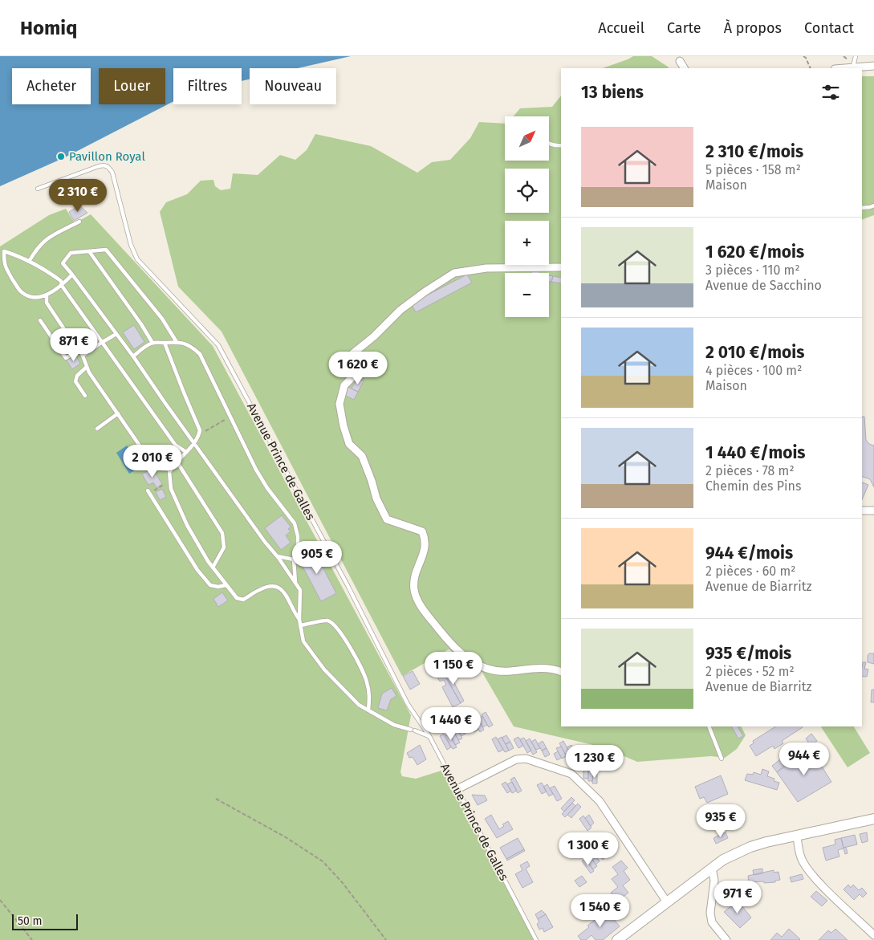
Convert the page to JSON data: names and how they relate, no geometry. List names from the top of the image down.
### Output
{
  "streets": {
    "lane": ["Avenue Prince de Galles"]
  },
  "places": ["Pavillon Royal"],
  "scale_bar": "50 m",
  "north": "top right",
  "page": {
    "header": "Homiq",
    "nav": [
      "Accueil",
      "Carte",
      "À propos",
      "Contact"
    ],
    "chip": [
      "Acheter",
      "Louer",
      "Filtres",
      "Nouveau"
    ],
    "heading": "13 biens",
    "map_buttons": ["+", "−"],
    "list": [
      {
        "name": "2 310 €/mois",
        "note": "5 pièces · 158 m² · Maison"
      },
      {
        "name": "1 620 €/mois",
        "note": "3 pièces · 110 m² · Avenue de Sacchino"
      },
      {
        "name": "2 010 €/mois",
        "note": "4 pièces · 100 m² · Maison"
      },
      {
        "name": "1 440 €/mois",
        "note": "2 pièces · 78 m² · Chemin des Pins"
      },
      {
        "name": "944 €/mois",
        "note": "2 pièces · 60 m² · Avenue de Biarritz"
      },
      {
        "name": "935 €/mois",
        "note": "2 pièces · 52 m² · Avenue de Biarritz"
      }
    ],
    "price": [
      "2 310 €",
      "871 €",
      "1 620 €",
      "2 010 €",
      "905 €",
      "1 150 €",
      "1 440 €",
      "944 €",
      "1 230 €",
      "935 €",
      "1 300 €",
      "971 €",
      "1 540 €"
    ],
    "scale": "50 m"
  }
}
